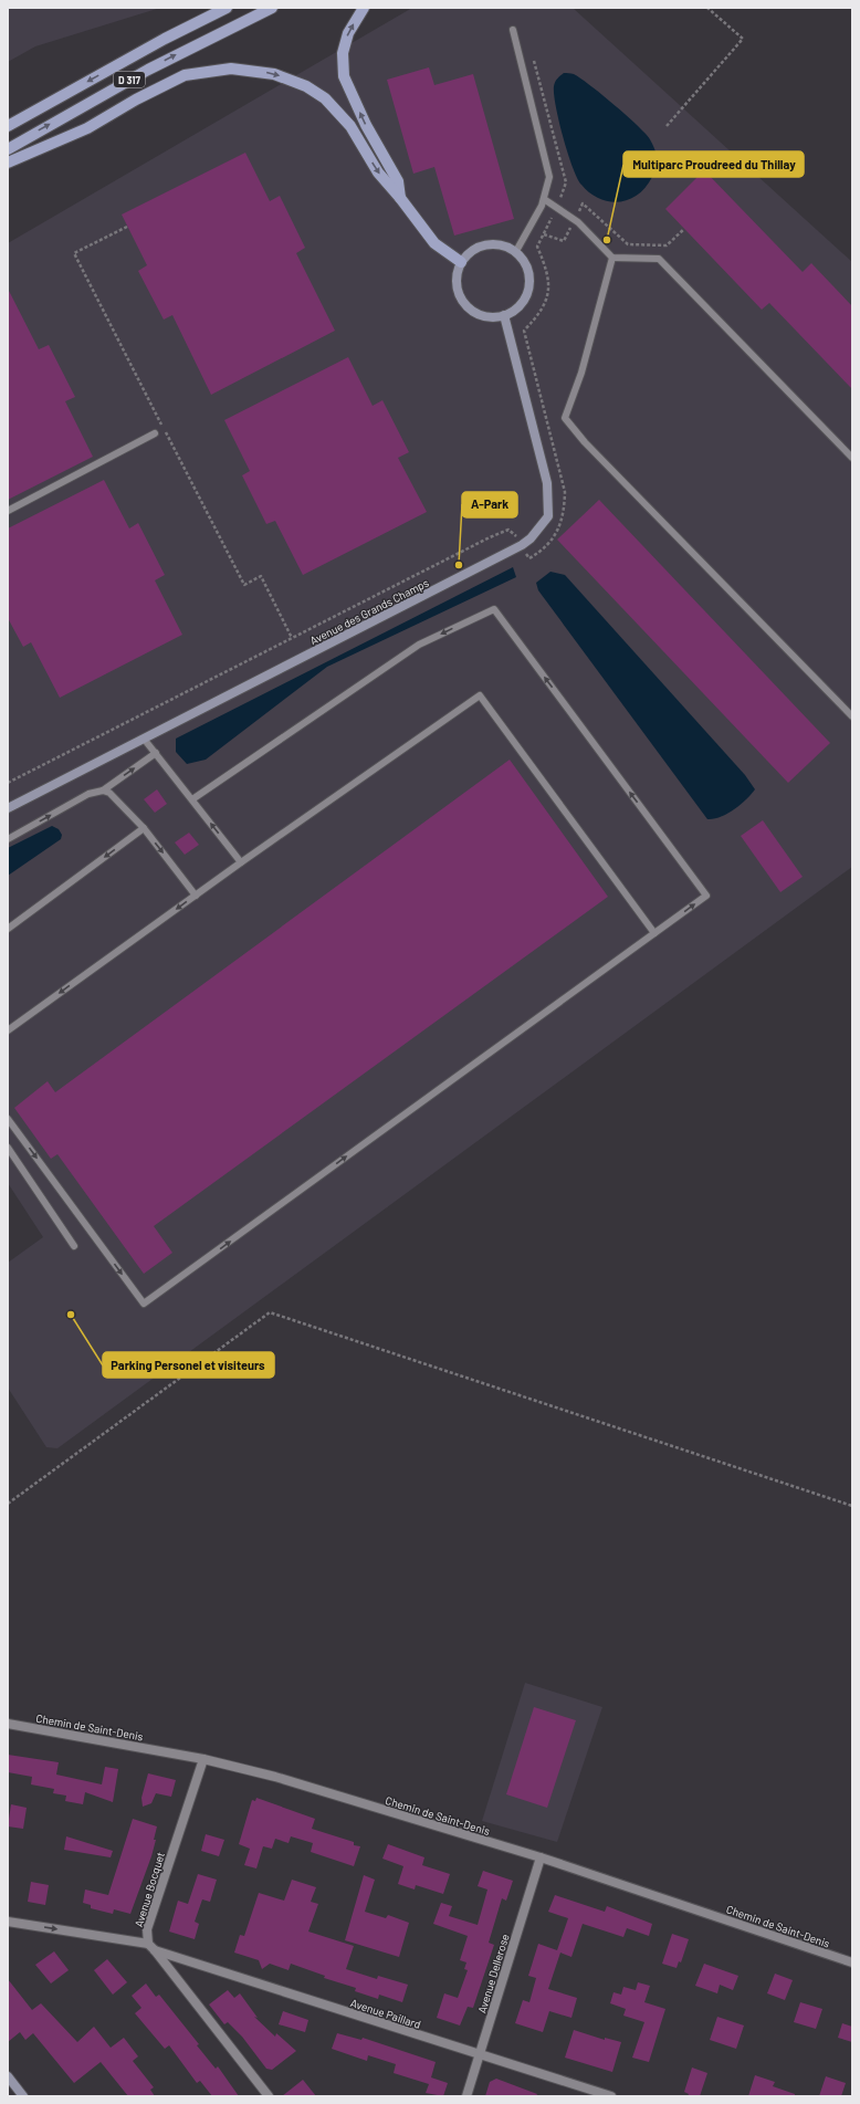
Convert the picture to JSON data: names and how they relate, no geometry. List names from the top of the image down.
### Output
{
  "streets": {
    "main road": ["D 317", "Avenue des Grands Champs"],
    "street": [
      "Chemin de Saint-Denis",
      "Avenue Bocquet",
      "Avenue Dellerose",
      "Avenue Paillard"
    ]
  },
  "crossings": [
    ["Chemin de Saint-Denis", "Avenue Bocquet"],
    ["Chemin de Saint-Denis", "Avenue Dellerose"],
    ["Avenue Bocquet", "Avenue Paillard"],
    ["Avenue Dellerose", "Avenue Paillard"]
  ],
  "places": ["Multiparc Proudreed du Thillay", "A-Park", "Parking Personel et visiteurs"]
}
